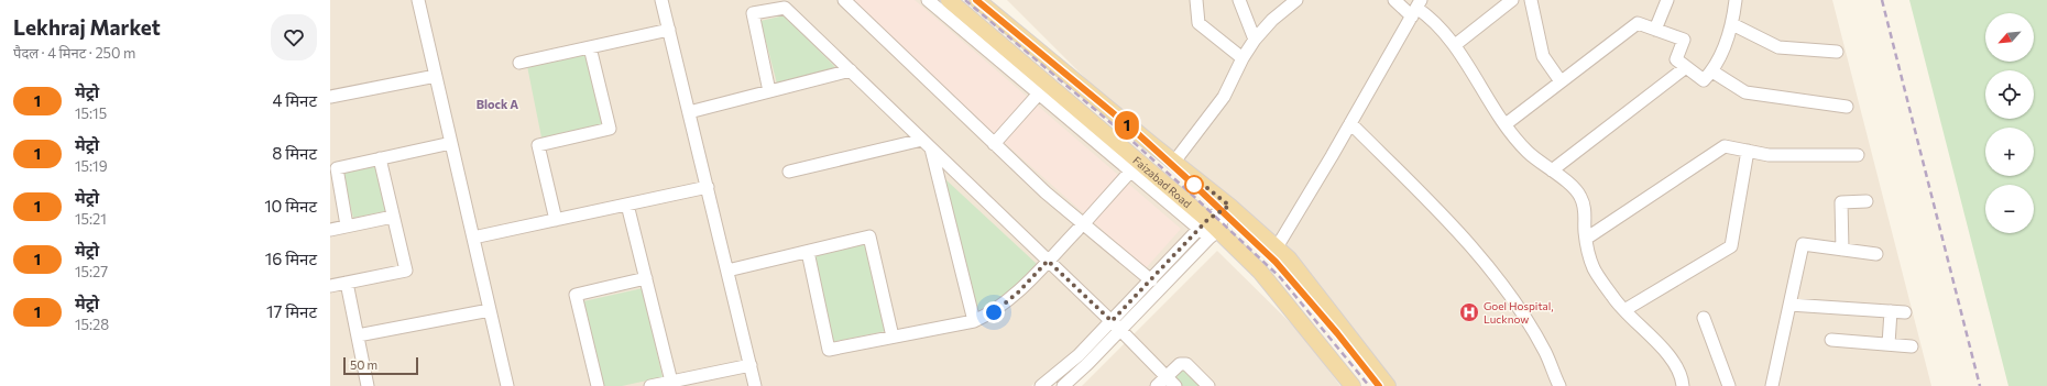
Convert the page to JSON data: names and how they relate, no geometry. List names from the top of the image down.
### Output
{
  "streets": {
    "main road": ["Faizabad Road"]
  },
  "districts": ["Block A"],
  "places": {
    "hospital": ["Goel Hospital, Lucknow"]
  },
  "lines": ["metro line 1"],
  "scale_bar": "50 m",
  "north": "bottom left",
  "page": {
    "heading": ["Lekhraj Market", "पैदल · 4 मिनट · 250 m"],
    "on_map": "1",
    "map_buttons": ["+", "−"],
    "list": [
      {
        "mark": "1",
        "name": "मेट्रो",
        "note": "15:15",
        "value": "4 मिनट"
      },
      {
        "mark": "1",
        "name": "मेट्रो",
        "note": "15:19",
        "value": "8 मिनट"
      },
      {
        "mark": "1",
        "name": "मेट्रो",
        "note": "15:21",
        "value": "10 मिनट"
      },
      {
        "mark": "1",
        "name": "मेट्रो",
        "note": "15:27",
        "value": "16 मिनट"
      },
      {
        "mark": "1",
        "name": "मेट्रो",
        "note": "15:28",
        "value": "17 मिनट"
      }
    ],
    "scale": "50 m"
  }
}
